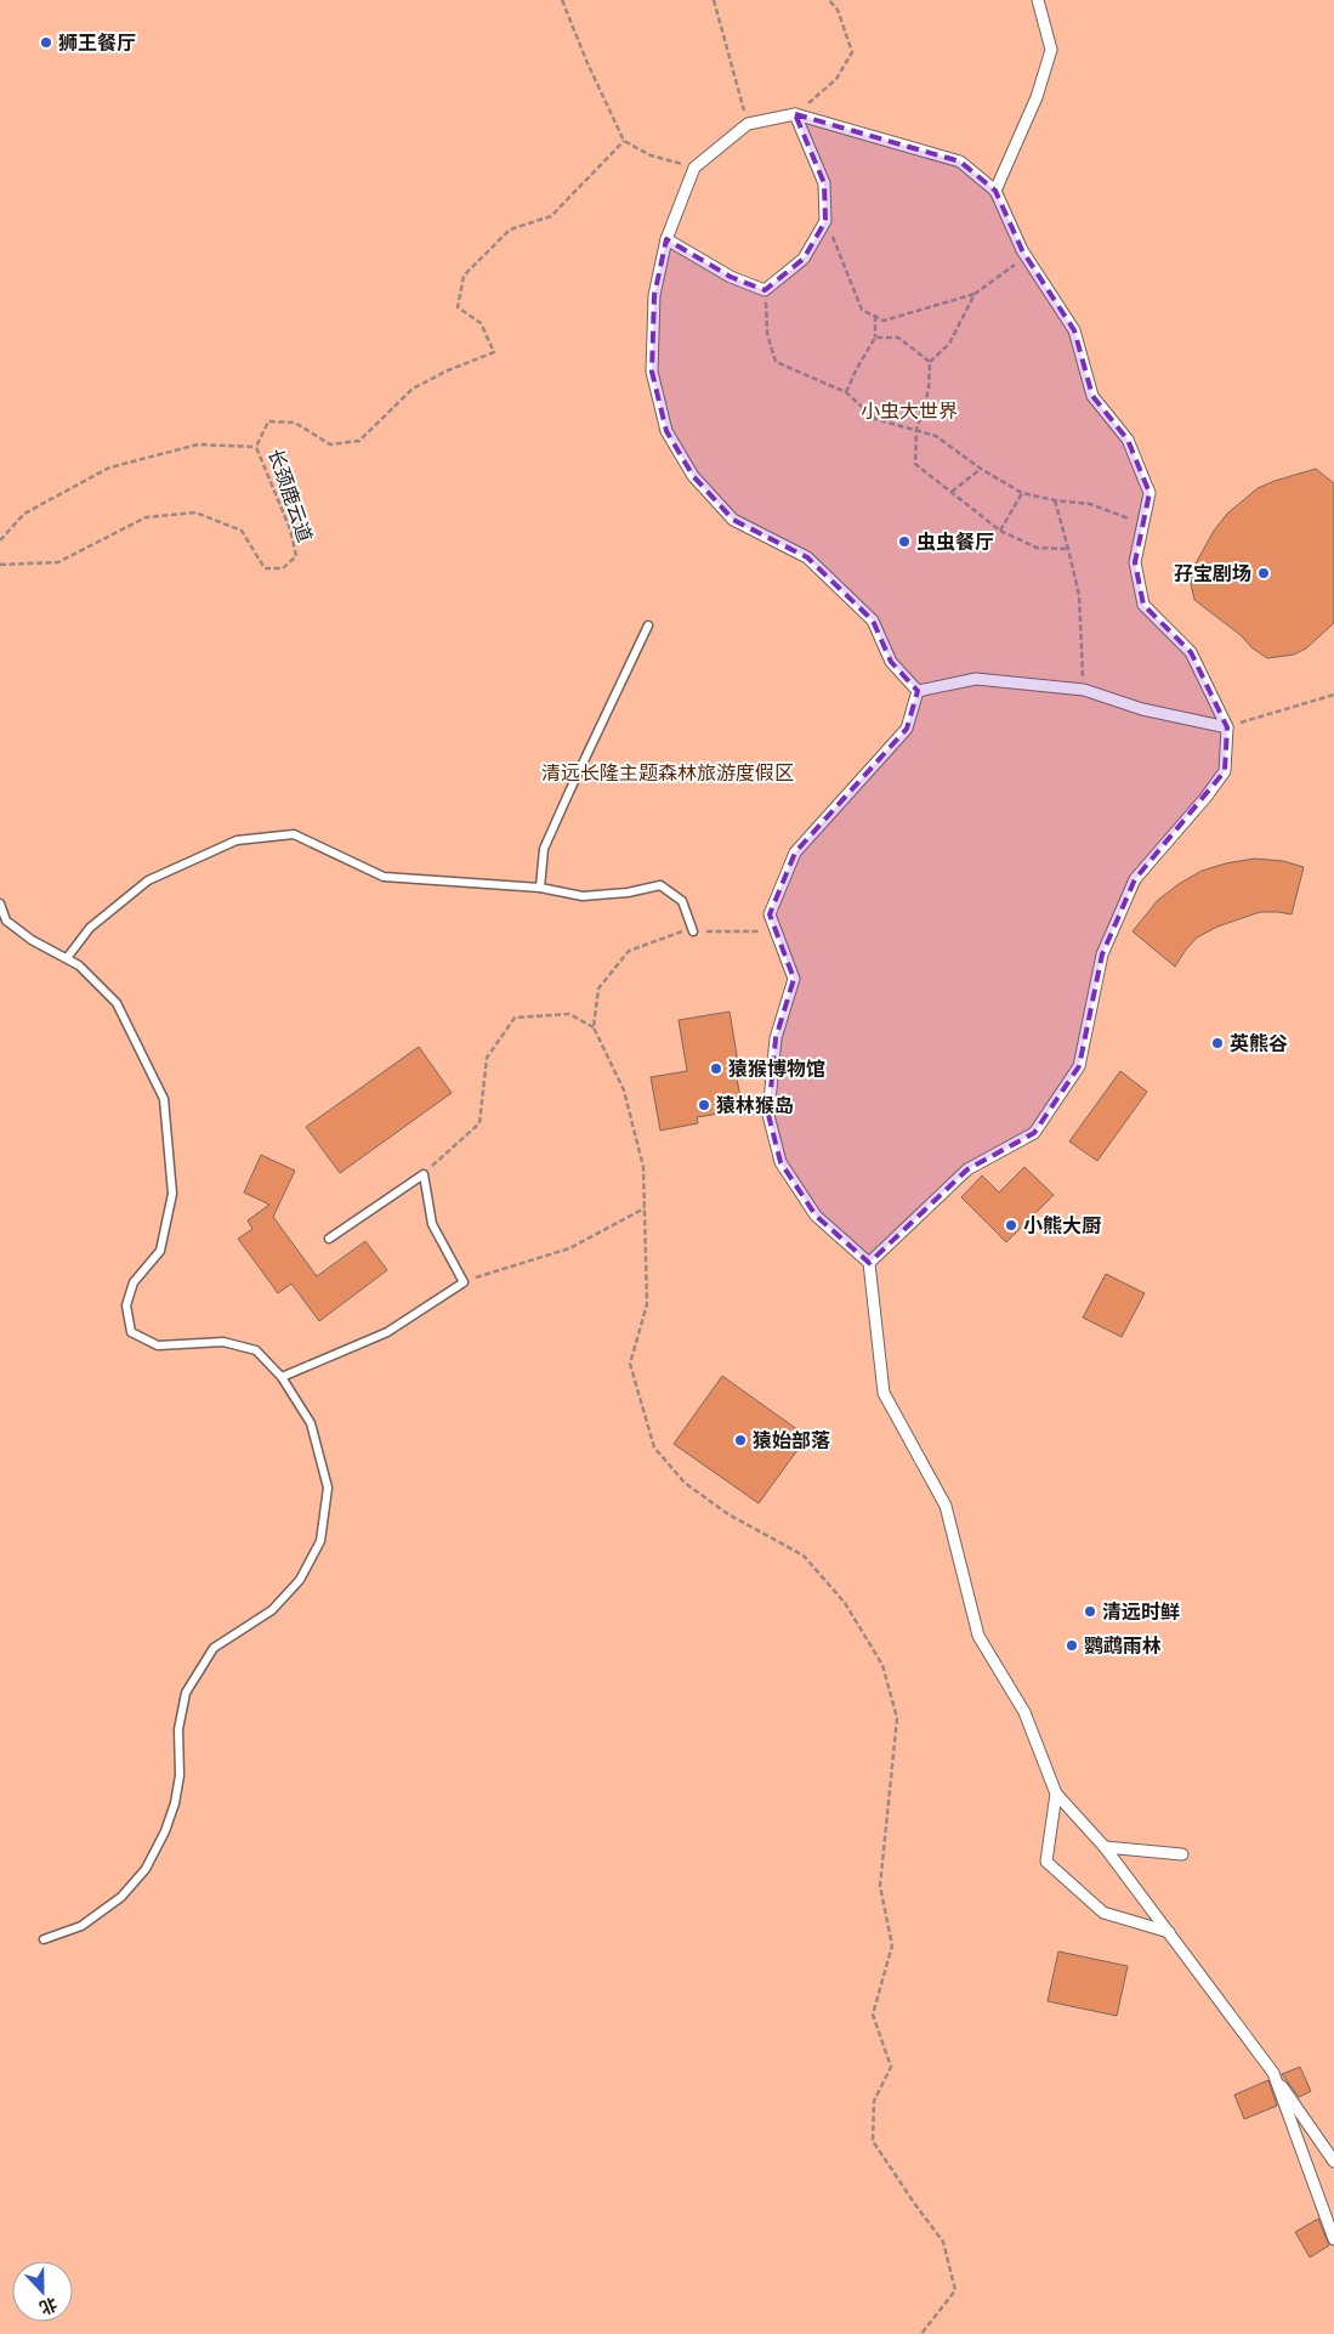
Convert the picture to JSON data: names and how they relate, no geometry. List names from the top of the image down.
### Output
{
  "streets": {
    "path": ["长颈鹿云道"]
  },
  "parks": ["小虫大世界", "清远长隆主题森林旅游度假区"],
  "places": [
    "狮王餐厅",
    "虫虫餐厅",
    "孖宝剧场",
    "英熊谷",
    "猿猴博物馆",
    "猿林猴岛",
    "小熊大厨",
    "猿始部落",
    "清远时鲜",
    "鹦鹉雨林"
  ],
  "north": "bottom"
}
